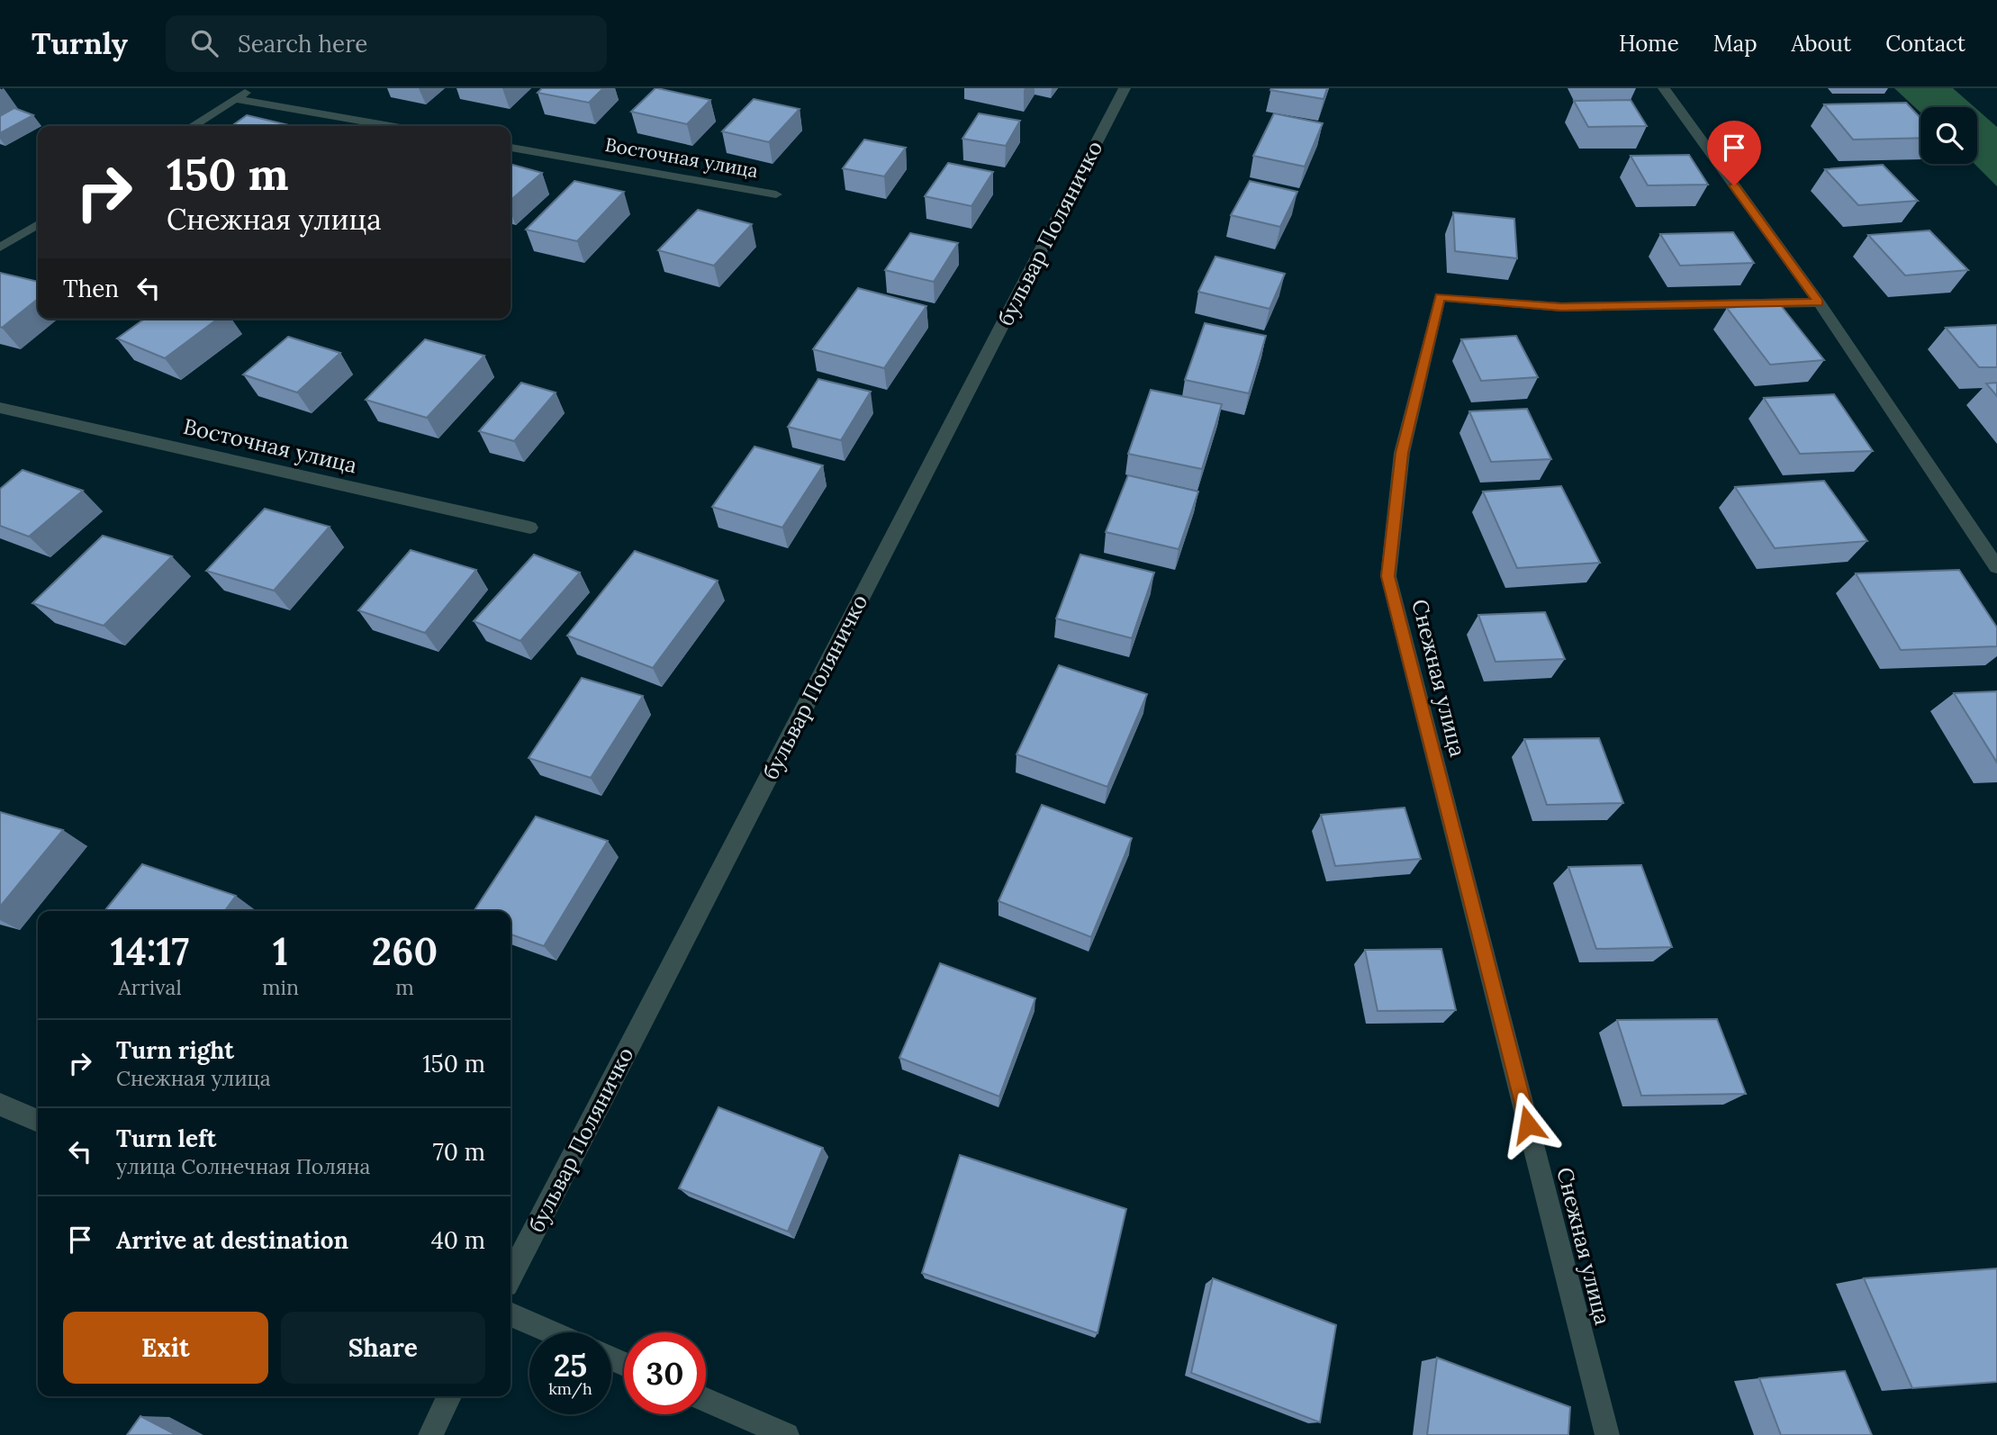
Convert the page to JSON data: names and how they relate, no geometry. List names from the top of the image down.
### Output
{
  "streets": {
    "street": ["Восточная улица", "бульвар Поляничко", "Снежная улица"]
  },
  "page": {
    "header": "Turnly",
    "search": "Search here",
    "nav": [
      "Home",
      "Map",
      "About",
      "Contact"
    ],
    "turn": ["150 m", "Снежная улица"],
    "then": "Then",
    "eta": [
      "14:17",
      "Arrival",
      "1",
      "min",
      "260",
      "m"
    ],
    "list": [
      {
        "name": "Turn right",
        "note": "Снежная улица",
        "value": "150 m"
      },
      {
        "name": "Turn left",
        "note": "улица Солнечная Поляна",
        "value": "70 m"
      },
      {
        "name": "Arrive at destination",
        "value": "40 m"
      }
    ],
    "buttons": ["Exit", "Share"],
    "speed": "25 km/h",
    "limit": "30"
  }
}
